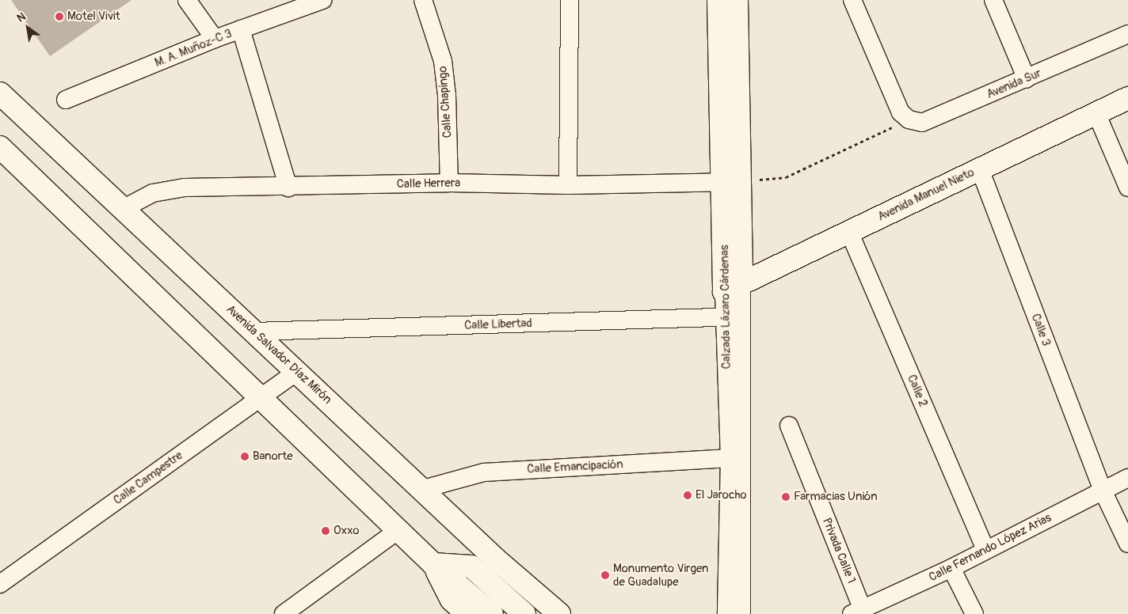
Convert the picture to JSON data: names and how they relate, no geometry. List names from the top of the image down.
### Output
{
  "streets": {
    "main road": ["Avenida Manuel Nieto", "Calzada Lázaro Cárdenas", "Avenida Salvador Díaz Mirón"],
    "street": [
      "M. A. Muñoz-C 3",
      "Avenida Sur",
      "Calle Chapingo",
      "Calle Herrera",
      "Calle Libertad",
      "Calle 3",
      "Calle 2",
      "Calle Emancipación",
      "Calle Campestre",
      "Calle Fernando López Arias",
      "Privada Calle 1"
    ]
  },
  "crossings": [
    ["Calle Chapingo", "Calle Herrera"],
    ["Calle Herrera", "Calzada Lázaro Cárdenas"],
    ["Calle Herrera", "Avenida Salvador Díaz Mirón"],
    ["Avenida Manuel Nieto", "Calzada Lázaro Cárdenas"],
    ["Avenida Manuel Nieto", "Calle 3"],
    ["Avenida Manuel Nieto", "Calle 2"],
    ["Calzada Lázaro Cárdenas", "Calle Libertad"],
    ["Calzada Lázaro Cárdenas", "Calle Emancipación"],
    ["Calle Libertad", "Avenida Salvador Díaz Mirón"],
    ["Calle 3", "Calle Fernando López Arias"],
    ["Avenida Salvador Díaz Mirón", "Calle Emancipación"],
    ["Avenida Salvador Díaz Mirón", "Calle Campestre"],
    ["Calle 2", "Calle Fernando López Arias"],
    ["Calle Fernando López Arias", "Privada Calle 1"]
  ],
  "places": [
    "Motel Vivit",
    "Banorte",
    "El Jarocho",
    "Farmacias Unión",
    "Oxxo",
    "Monumento Virgen de Guadalupe"
  ],
  "north": "top left"
}
